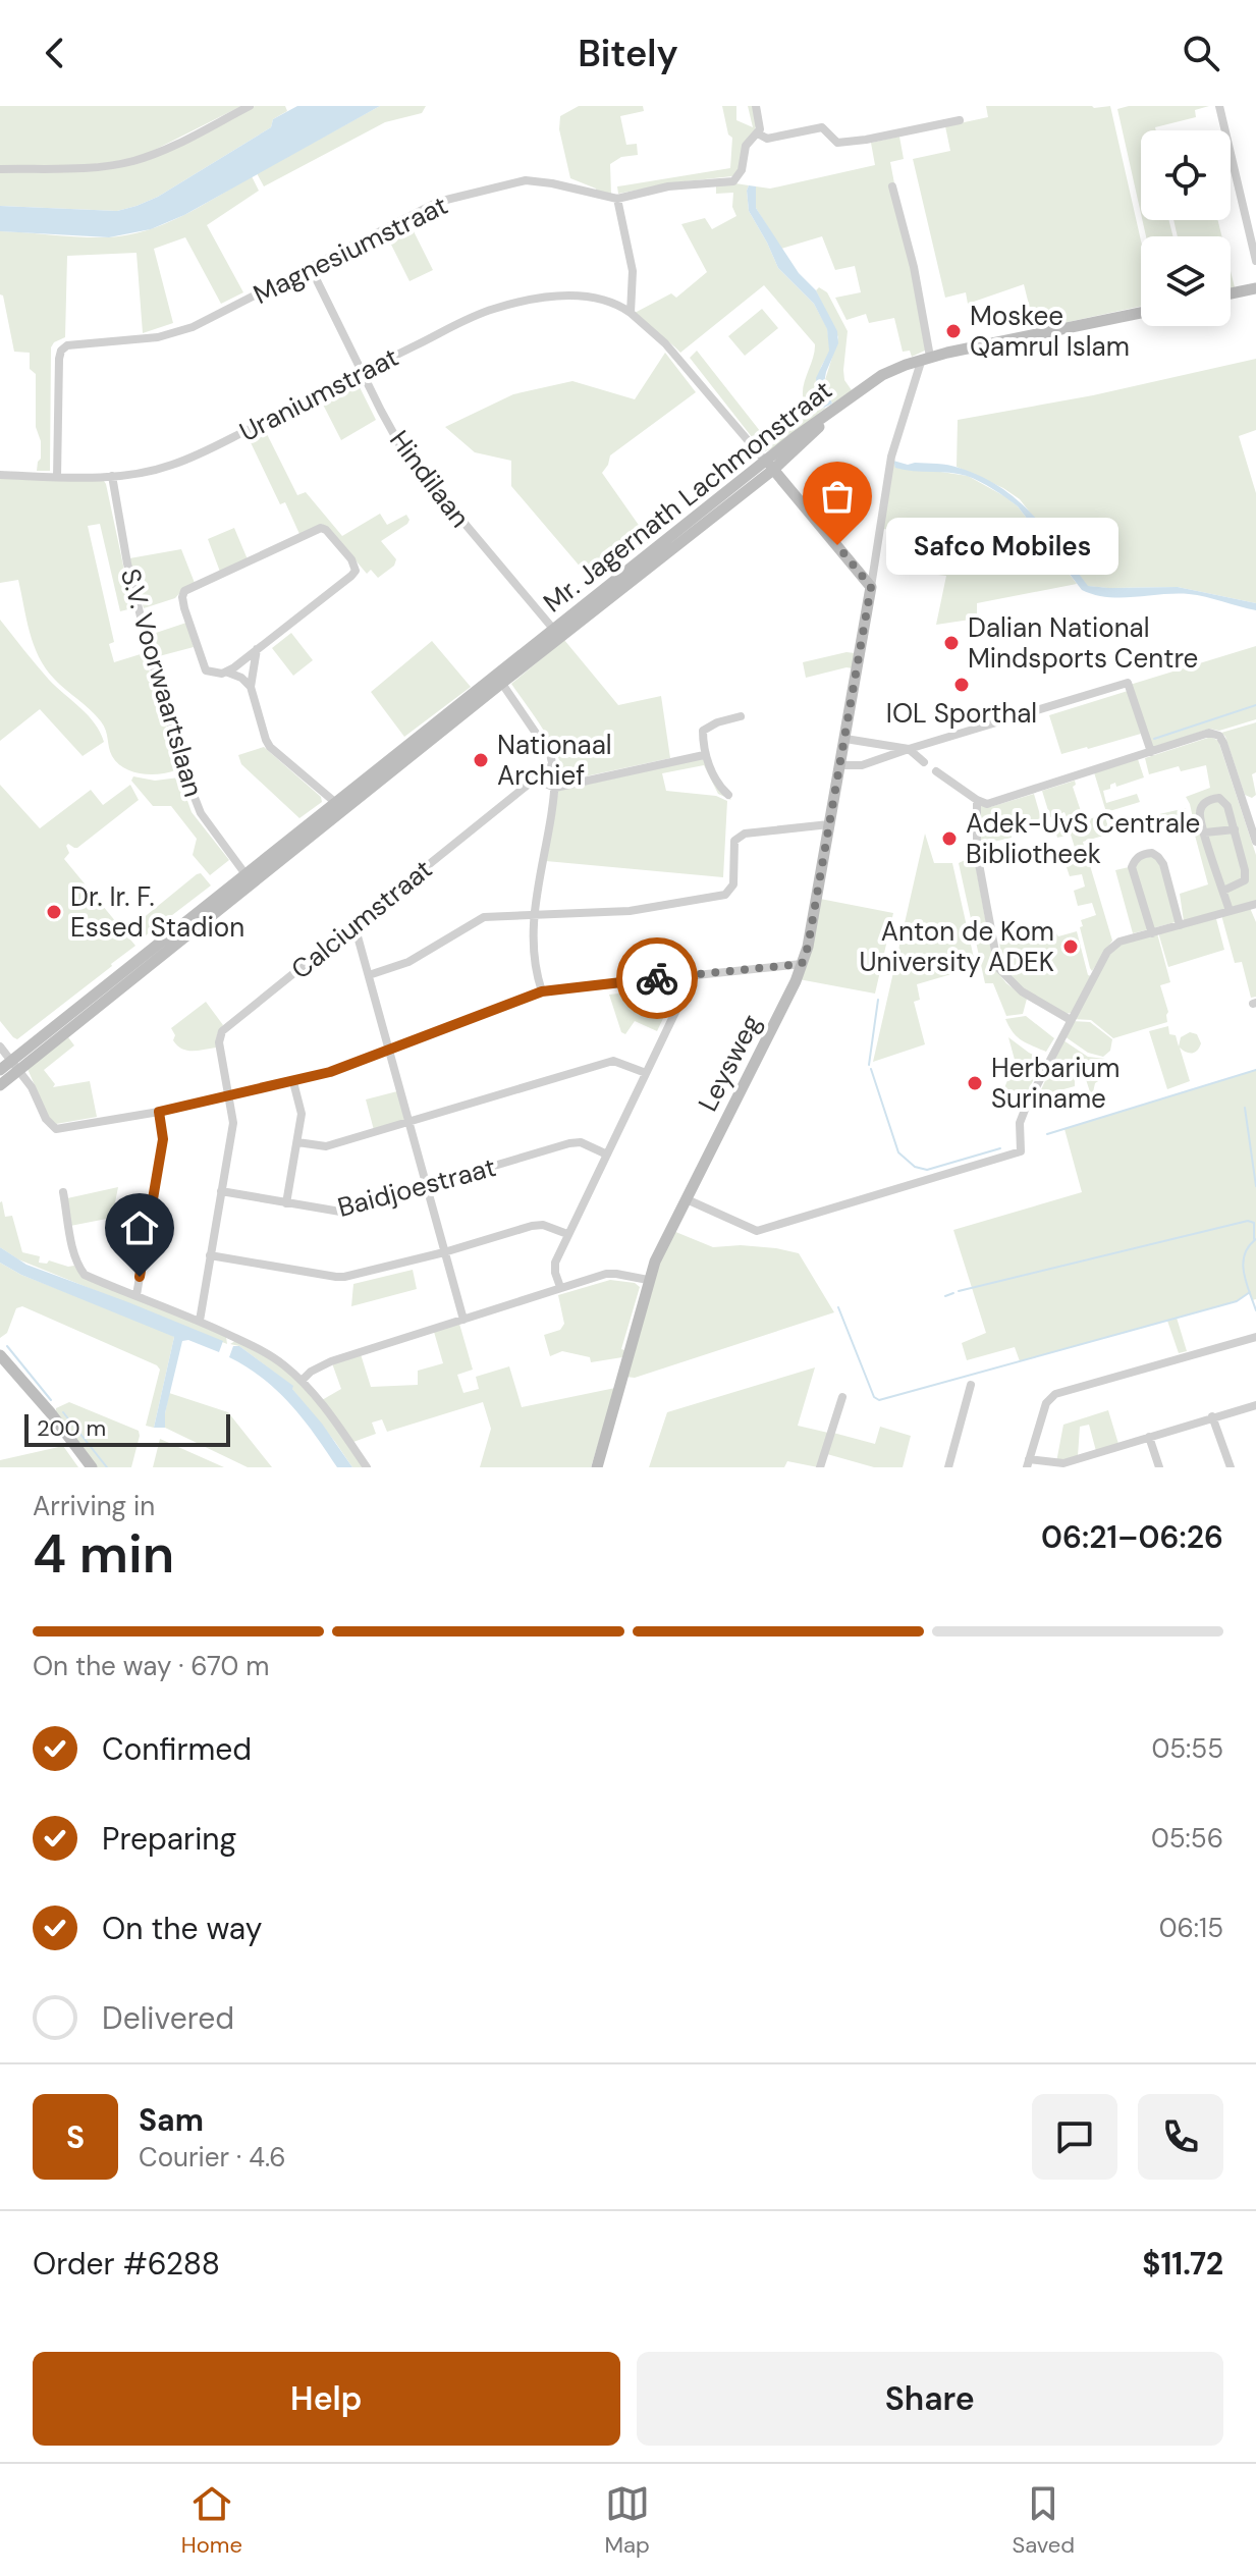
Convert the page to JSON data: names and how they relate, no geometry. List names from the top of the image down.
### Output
{
  "streets": {
    "main road": ["Mr. Jagernath Lachmonstraat", "Leysweg"],
    "street": [
      "Magnesiumstraat",
      "Uraniumstraat",
      "Hindilaan",
      "S.V. Voorwaartslaan",
      "Calciumstraat",
      "Baidjoestraat"
    ]
  },
  "crossings": [
    ["Magnesiumstraat", "Uraniumstraat"],
    ["Magnesiumstraat", "Hindilaan"],
    ["Uraniumstraat", "Hindilaan"],
    ["Uraniumstraat", "Mr. Jagernath Lachmonstraat"],
    ["Uraniumstraat", "S.V. Voorwaartslaan"],
    ["Hindilaan", "Mr. Jagernath Lachmonstraat"],
    ["Mr. Jagernath Lachmonstraat", "S.V. Voorwaartslaan"]
  ],
  "places": [
    "Moskee Qamrul Islam",
    "Safco Mobiles",
    "Dalian National Mindsports Centre",
    "IOL Sporthal",
    "Nationaal Archief",
    "Adek-UvS Centrale Bibliotheek",
    "Dr. Ir. F. Essed Stadion",
    "Anton de Kom University ADEK",
    "Herbarium Suriname"
  ],
  "scale_bar": "200 m",
  "page": {
    "header": "Bitely",
    "bubble": "Safco Mobiles",
    "scale": "200 m",
    "heading": ["4 min", "Arriving in", "06:21–06:26"],
    "panel": [
      "Sam",
      "Courier · 4.6",
      "Order #6288",
      "$11.72"
    ],
    "bar": "On the way · 670 m",
    "list": [
      ["Confirmed", "05:55"],
      ["Preparing", "05:56"],
      ["On the way", "06:15"],
      "Delivered"
    ],
    "round": "S",
    "buttons": ["Help", "Share"],
    "tabs": ["Home", "Map", "Saved"]
  }
}
